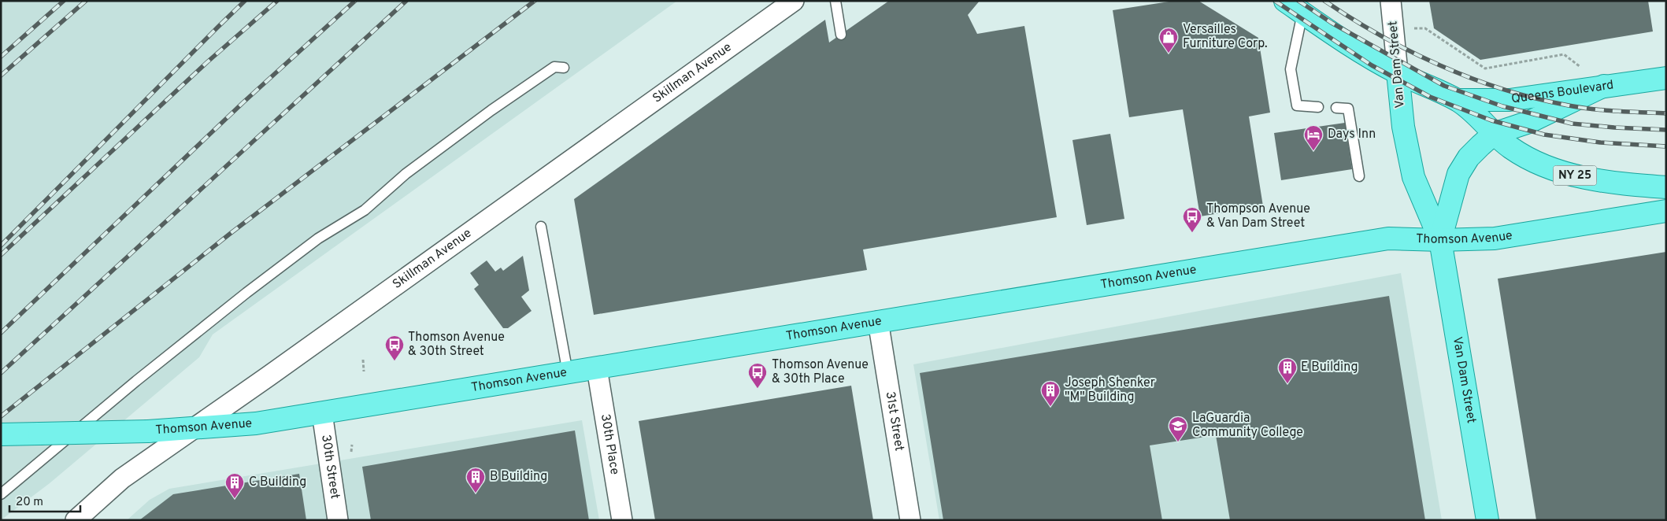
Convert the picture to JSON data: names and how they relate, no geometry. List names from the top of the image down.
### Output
{
  "streets": {
    "main road": [
      "Van Dam Street",
      "Queens Boulevard",
      "NY 25",
      "Thomson Avenue"
    ],
    "street": [
      "Skillman Avenue",
      "31st Street",
      "30th Place",
      "30th Street"
    ]
  },
  "crossings": [
    ["Van Dam Street", "Queens Boulevard"],
    ["Van Dam Street", "Thomson Avenue"],
    ["Skillman Avenue", "Thomson Avenue"],
    ["Thomson Avenue", "31st Street"],
    ["Thomson Avenue", "30th Place"],
    ["Thomson Avenue", "30th Street"]
  ],
  "places": {
    "shop": ["Versailles Furniture Corp."],
    "hotel": ["Days Inn"],
    "bus stop": ["Thompson Avenue & Van Dam Street", "Thomson Avenue & 30th Street", "Thomson Avenue & 30th Place"],
    "building": [
      "E Building",
      "Joseph Shenker \"M\" Building",
      "B Building",
      "C Building"
    ],
    "school or university": ["LaGuardia Community College"]
  },
  "scale_bar": "20 m"
}
